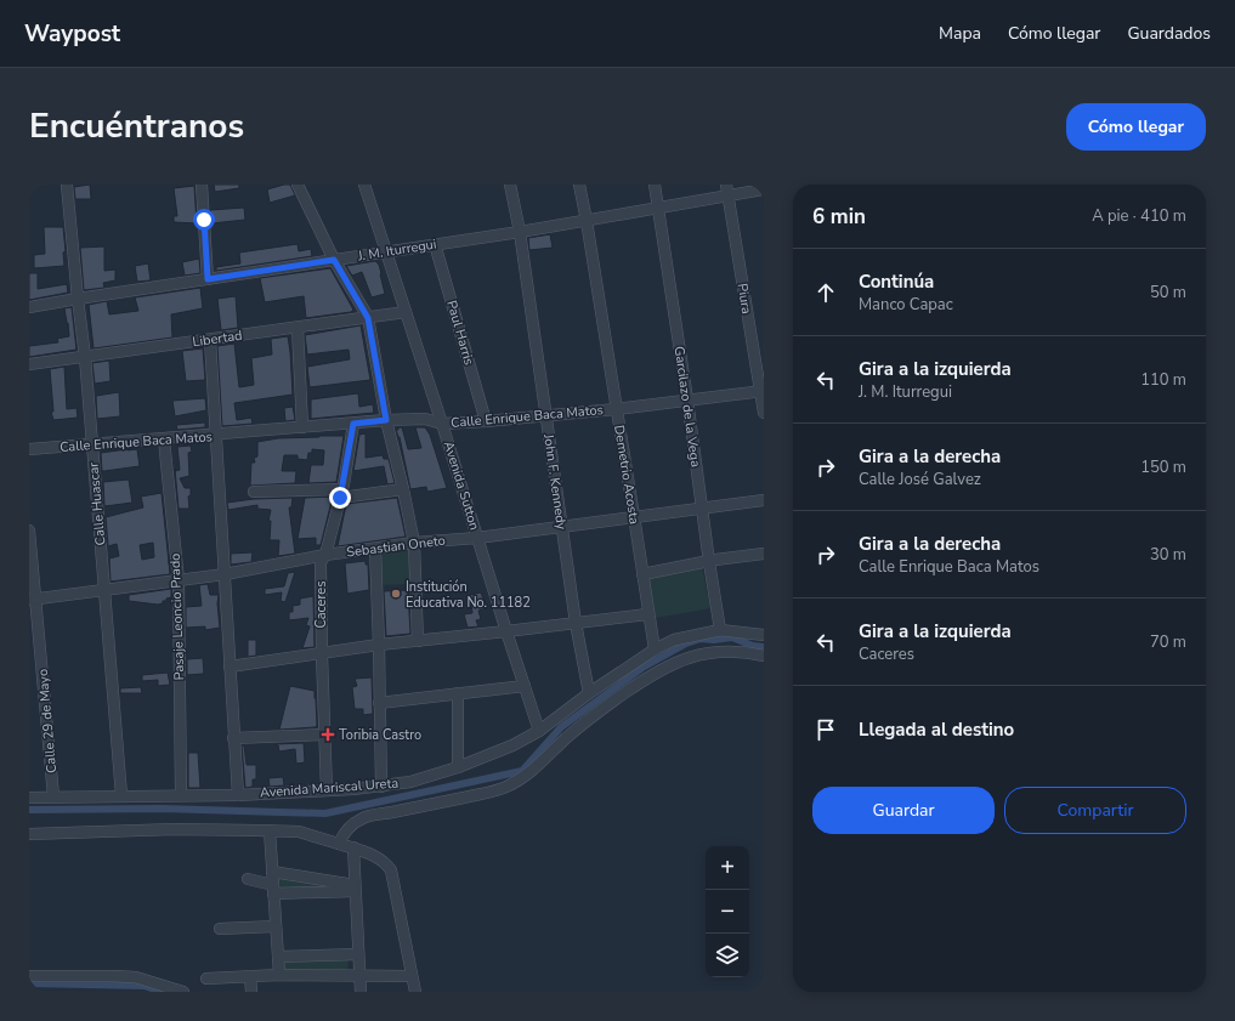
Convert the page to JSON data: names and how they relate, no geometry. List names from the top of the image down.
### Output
{
  "streets": {
    "street": [
      "J. M. Iturregui",
      "Piura",
      "Paul Harris",
      "Libertad",
      "Garcilazo de la Vega",
      "Calle Enrique Baca Matos",
      "Demetrio Acosta",
      "John F. Kennedy",
      "Avenida Sutton",
      "Calle Huascar",
      "Sebastian Oneto",
      "Caceres",
      "Pasaje Leoncio Prado",
      "Calle 29 de Mayo",
      "Avenida Mariscal Ureta"
    ]
  },
  "crossings": [
    ["J. M. Iturregui", "Piura"],
    ["J. M. Iturregui", "Paul Harris"],
    ["J. M. Iturregui", "Garcilazo de la Vega"],
    ["J. M. Iturregui", "Demetrio Acosta"],
    ["J. M. Iturregui", "John F. Kennedy"],
    ["J. M. Iturregui", "Avenida Sutton"],
    ["J. M. Iturregui", "Calle Huascar"],
    ["Piura", "Calle Enrique Baca Matos"],
    ["Paul Harris", "Calle Enrique Baca Matos"],
    ["Libertad", "Avenida Sutton"],
    ["Libertad", "Calle Huascar"],
    ["Garcilazo de la Vega", "Calle Enrique Baca Matos"],
    ["Garcilazo de la Vega", "Sebastian Oneto"],
    ["Garcilazo de la Vega", "Avenida Mariscal Ureta"],
    ["Calle Enrique Baca Matos", "Demetrio Acosta"],
    ["Calle Enrique Baca Matos", "John F. Kennedy"],
    ["Calle Enrique Baca Matos", "Avenida Sutton"],
    ["Calle Enrique Baca Matos", "Calle Huascar"],
    ["Calle Enrique Baca Matos", "Caceres"],
    ["Calle Enrique Baca Matos", "Pasaje Leoncio Prado"],
    ["Demetrio Acosta", "Sebastian Oneto"],
    ["Demetrio Acosta", "Avenida Mariscal Ureta"],
    ["John F. Kennedy", "Sebastian Oneto"],
    ["John F. Kennedy", "Avenida Mariscal Ureta"],
    ["Avenida Sutton", "Sebastian Oneto"],
    ["Avenida Sutton", "Avenida Mariscal Ureta"],
    ["Calle Huascar", "Sebastian Oneto"],
    ["Calle Huascar", "Avenida Mariscal Ureta"],
    ["Sebastian Oneto", "Caceres"],
    ["Sebastian Oneto", "Pasaje Leoncio Prado"],
    ["Sebastian Oneto", "Calle 29 de Mayo"],
    ["Caceres", "Avenida Mariscal Ureta"],
    ["Pasaje Leoncio Prado", "Avenida Mariscal Ureta"],
    ["Calle 29 de Mayo", "Avenida Mariscal Ureta"]
  ],
  "places": {
    "other": ["Institución Educativa No. 11182"],
    "health": ["Toribia Castro"]
  },
  "page": {
    "header": "Waypost",
    "nav": ["Mapa", "Cómo llegar", "Guardados"],
    "title": "Encuéntranos",
    "buttons": [
      "Cómo llegar",
      ["Guardar", "Compartir"]
    ],
    "heading": ["6 min", "A pie · 410 m"],
    "list": [
      ["Continúa", "Manco Capac", "50 m"],
      ["Gira a la izquierda", "J. M. Iturregui", "110 m"],
      ["Gira a la derecha", "Calle José Galvez", "150 m"],
      ["Gira a la derecha", "Calle Enrique Baca Matos", "30 m"],
      ["Gira a la izquierda", "Caceres", "70 m"],
      "Llegada al destino"
    ],
    "map_buttons": ["+", "−"]
  }
}
